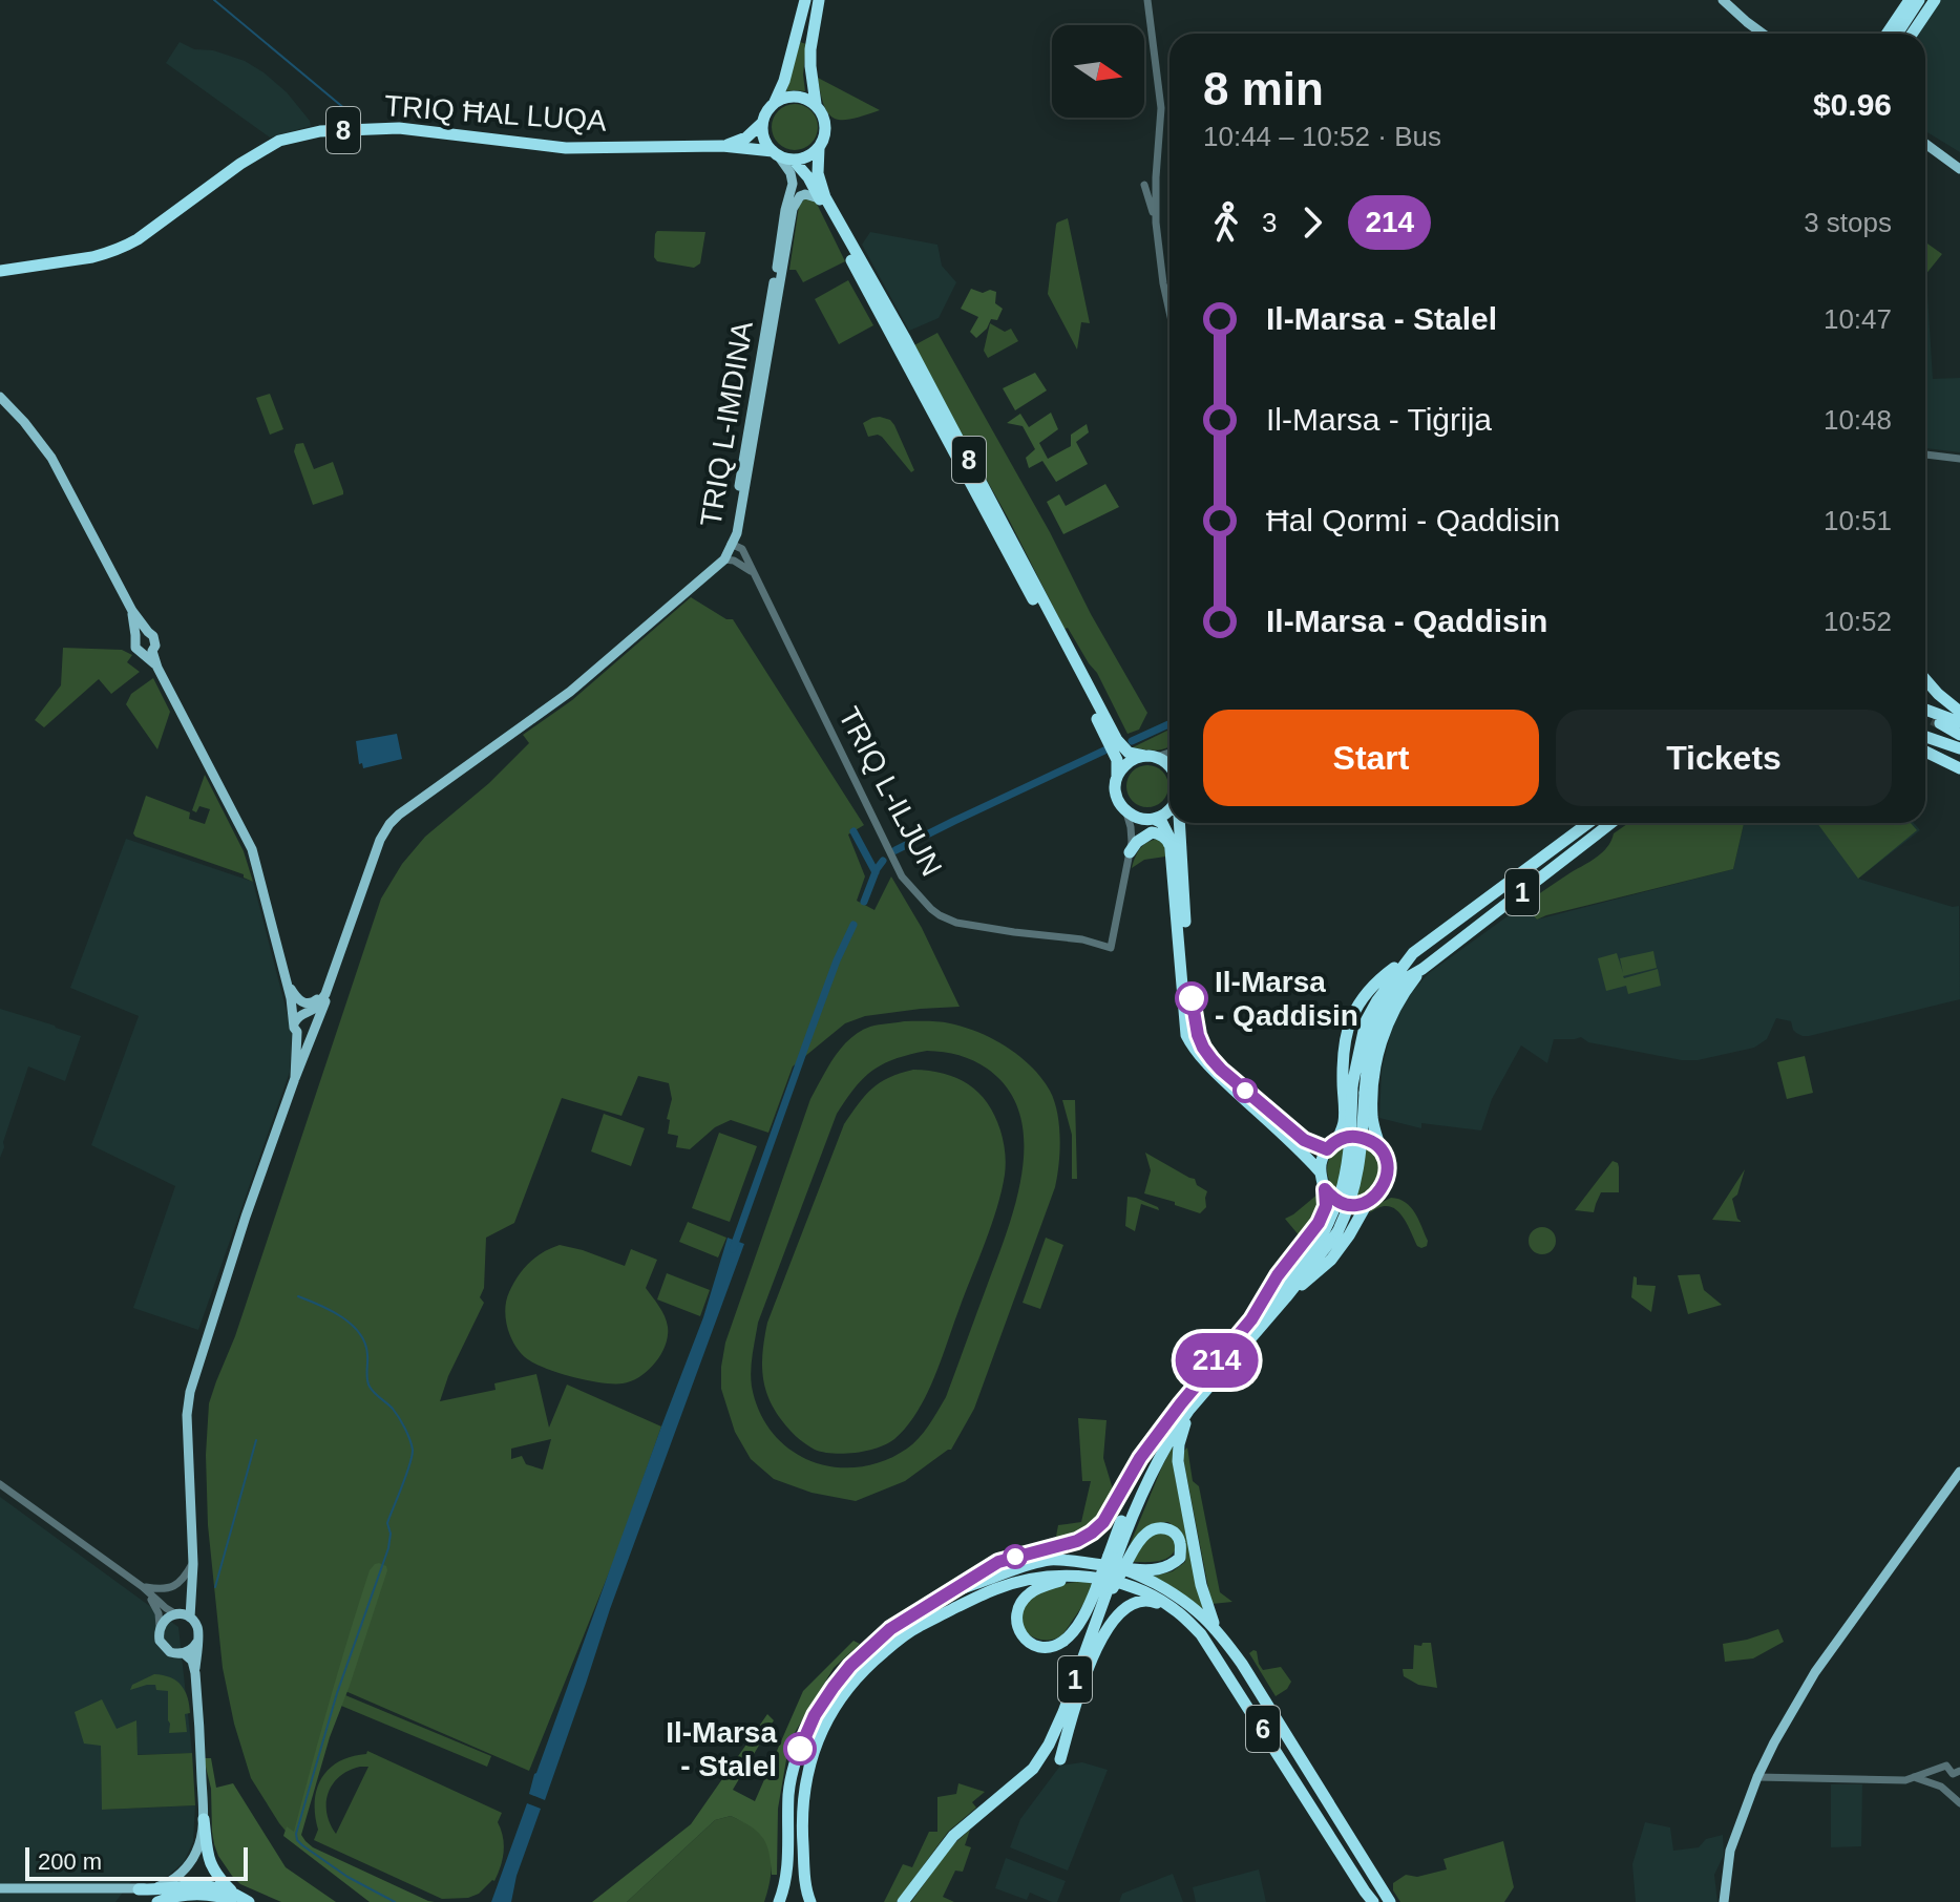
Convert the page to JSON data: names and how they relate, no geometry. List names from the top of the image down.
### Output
{
  "streets": {
    "highway": [
      "TRIQ ĦAL LUQA",
      "8",
      "1",
      "6"
    ],
    "main road": ["TRIQ L-IMDINA"],
    "street": ["TRIQ L-ILJUN"]
  },
  "crossings": [
    ["TRIQ ĦAL LUQA", "8"],
    ["TRIQ ĦAL LUQA", "TRIQ L-IMDINA"],
    ["8", "TRIQ L-IMDINA"],
    ["TRIQ L-IMDINA", "TRIQ L-ILJUN"],
    ["1", "6"]
  ],
  "places": ["Il-Marsa - Qaddisin", "Il-Marsa - Stalel"],
  "lines": ["bus line 214"],
  "scale_bar": "200 m",
  "north": "right",
  "page": {
    "on_map": "214",
    "heading": ["8 min", "10:44 – 10:52 · Bus", "$0.96"],
    "legs": ["3", "214", "3 stops"],
    "list": [
      {
        "name": "Il-Marsa - Stalel",
        "value": "10:47"
      },
      {
        "name": "Il-Marsa - Tiġrija",
        "value": "10:48"
      },
      {
        "name": "Ħal Qormi - Qaddisin",
        "value": "10:51"
      },
      {
        "name": "Il-Marsa - Qaddisin",
        "value": "10:52"
      }
    ],
    "buttons": ["Start", "Tickets"],
    "scale": "200 m"
  }
}
